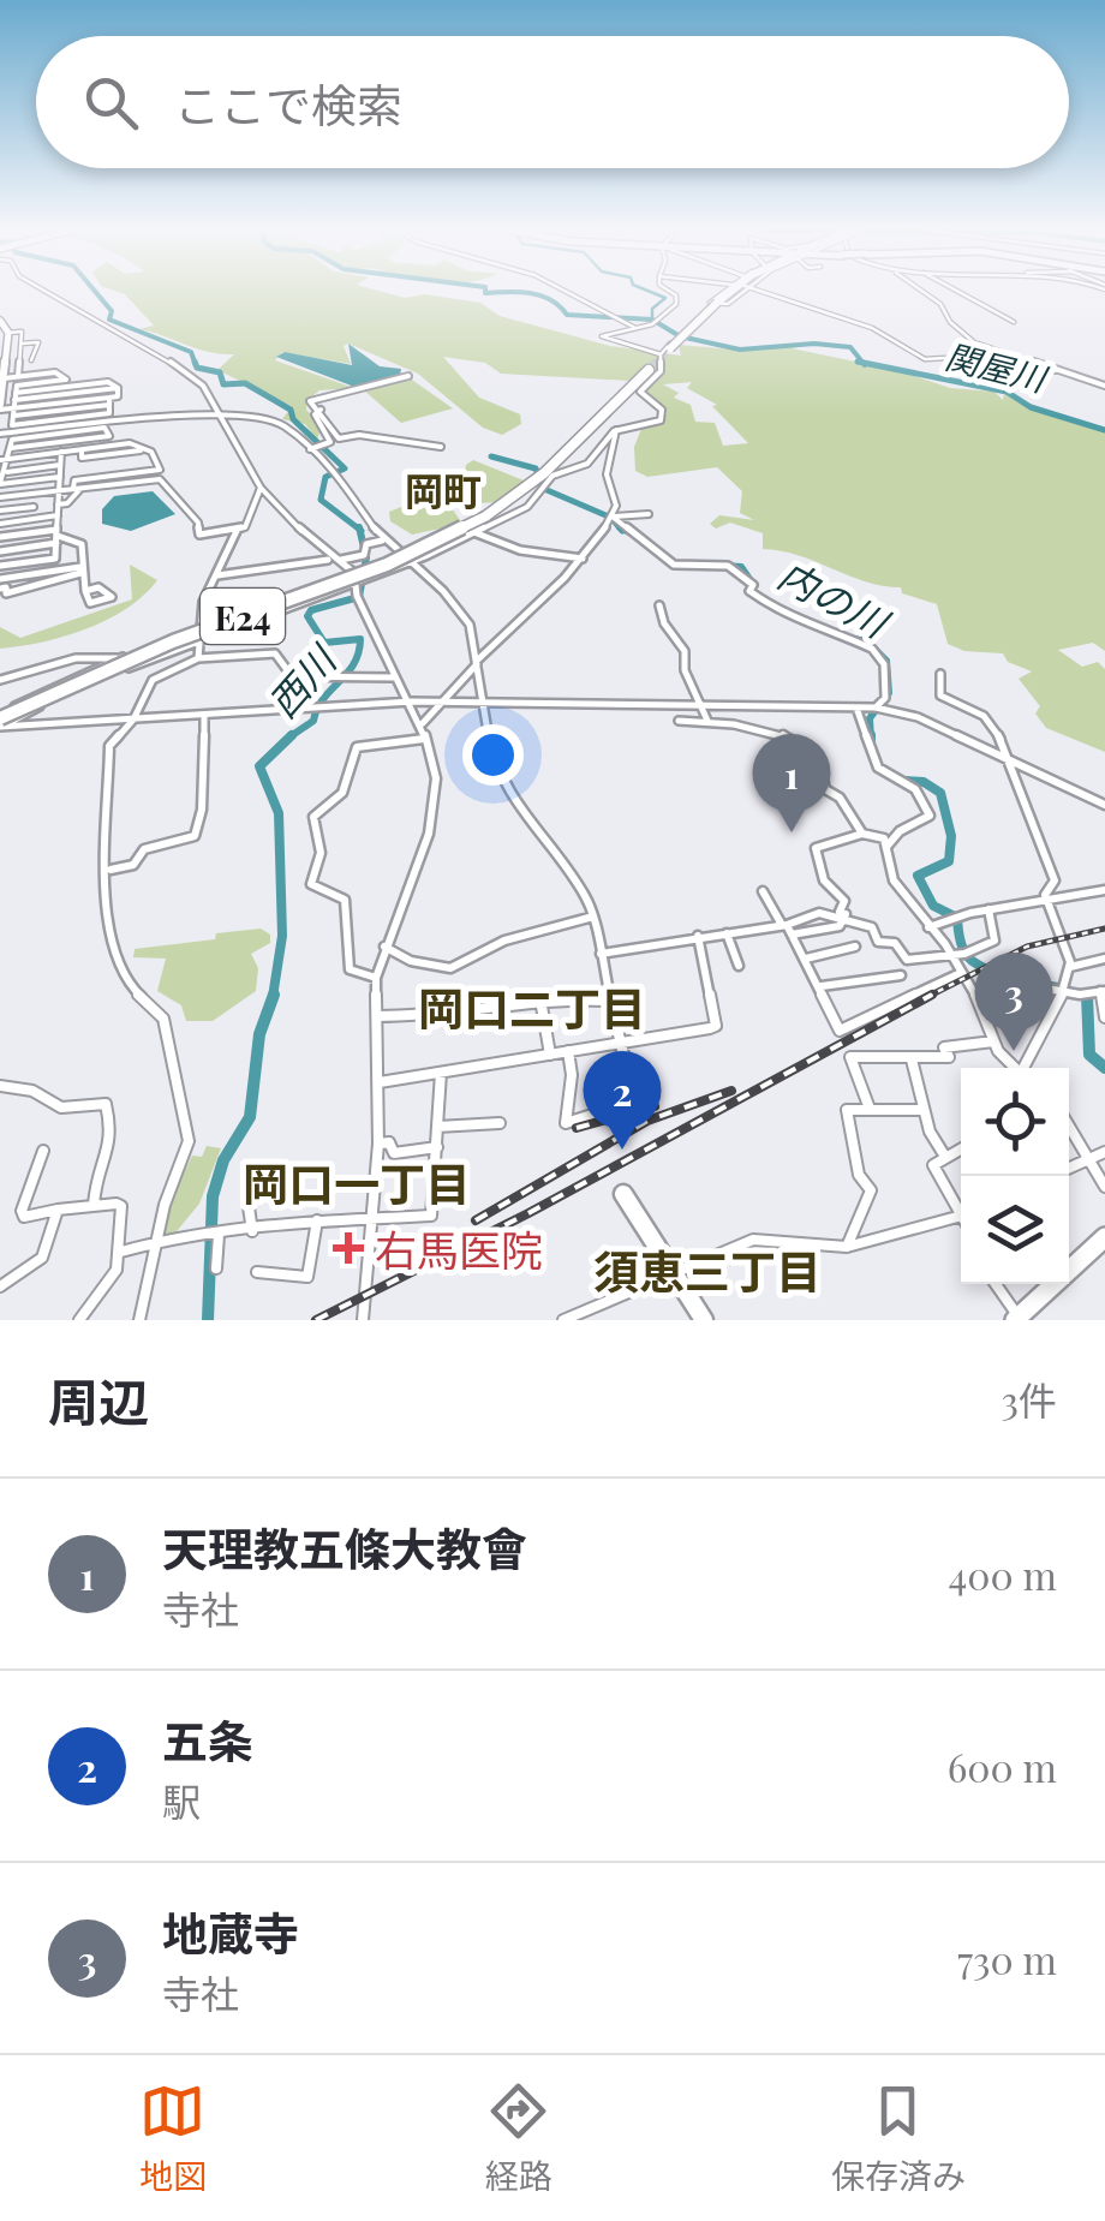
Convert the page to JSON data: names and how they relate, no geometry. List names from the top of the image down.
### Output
{
  "streets": {
    "highway": ["E24"]
  },
  "districts": [
    "岡町",
    "岡口二丁目",
    "岡口一丁目",
    "須恵三丁目"
  ],
  "water": ["関屋川", "内の川", "西川"],
  "places": {
    "health": ["右馬医院"]
  },
  "page": {
    "search": "ここで検索",
    "pins": ["1", "3", "2"],
    "heading": ["周辺", "3件"],
    "list": [
      {
        "mark": "1",
        "name": "天理教五條大教會",
        "note": "寺社",
        "value": "400 m"
      },
      {
        "mark": "2",
        "name": "五条",
        "note": "駅",
        "value": "600 m"
      },
      {
        "mark": "3",
        "name": "地蔵寺",
        "note": "寺社",
        "value": "730 m"
      }
    ],
    "nav": ["地図", "経路", "保存済み"]
  }
}
